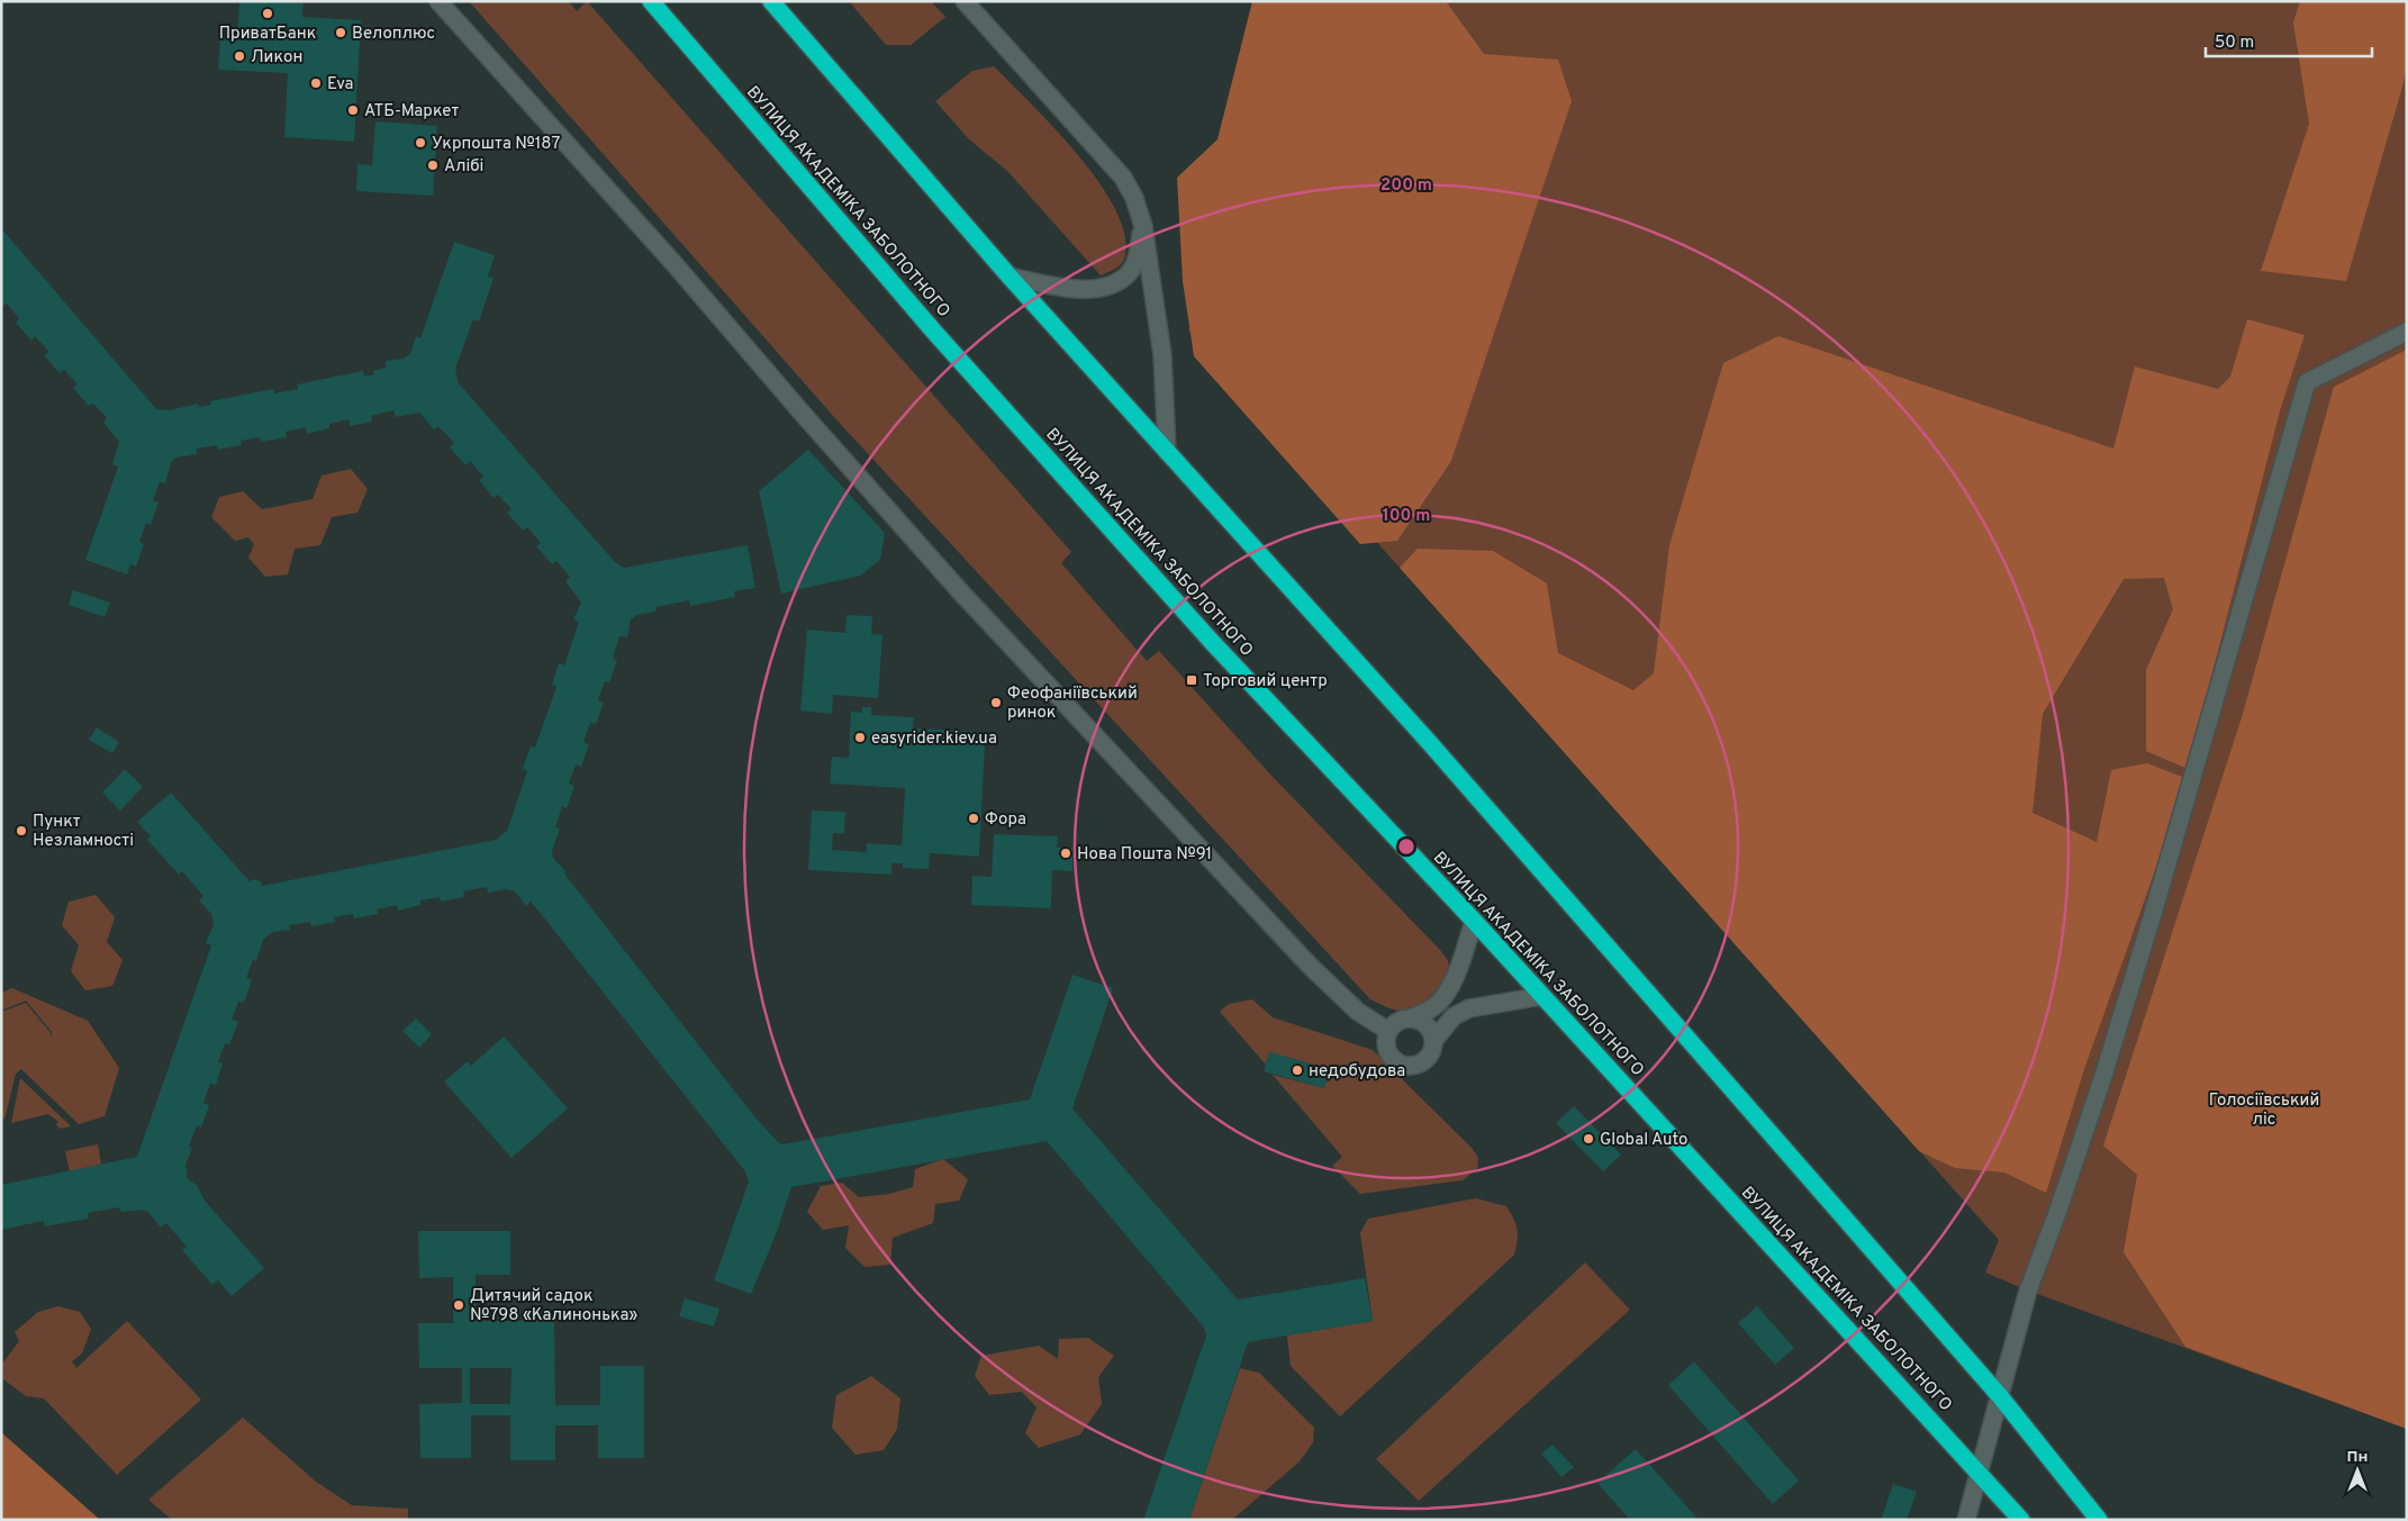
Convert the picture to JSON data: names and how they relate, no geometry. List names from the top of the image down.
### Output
{
  "streets": {
    "highway": ["ВУЛИЦЯ АКАДЕМІКА ЗАБОЛОТНОГО"]
  },
  "parks": ["Голосіївський ліс"],
  "places": {
    "other": [
      "ПриватБанк",
      "Велоплюс",
      "Ликон",
      "Eva",
      "АТБ-Маркет",
      "Укрпошта №187",
      "Алібі",
      "Феофаніївський ринок",
      "easyrider.kiev.ua",
      "Фора",
      "Пункт Незламності",
      "Нова Пошта №91",
      "недобудова",
      "Global Auto",
      "Дитячий садок №798 «Калинонька»"
    ],
    "transit": ["Торговий центр"]
  },
  "scale_bar": "50 m",
  "north": "top",
  "rings": ["200 m", "100 m"]
}
